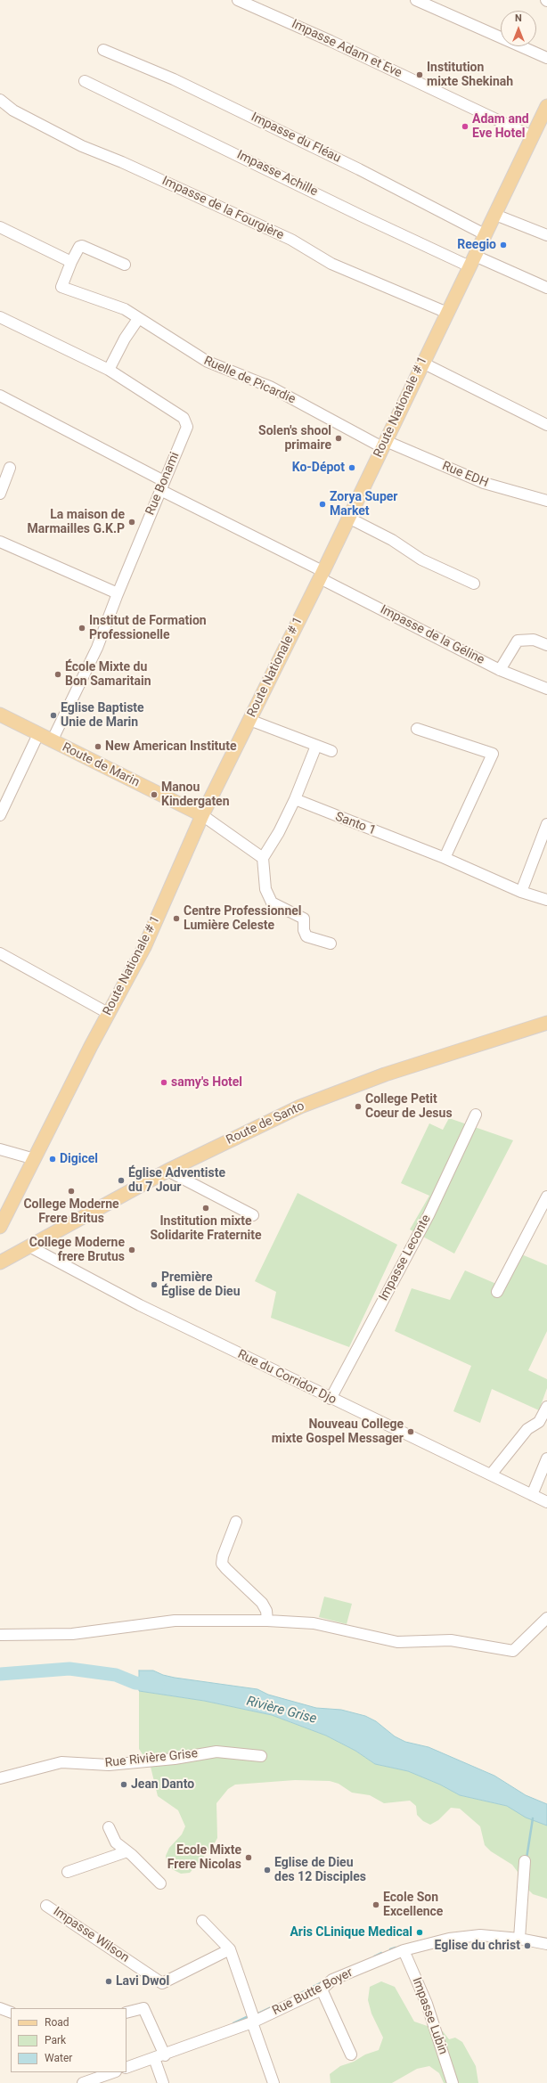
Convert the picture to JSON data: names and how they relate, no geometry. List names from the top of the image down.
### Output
{
  "streets": {
    "main road": ["Route Nationale # 1", "Route de Marin", "Route de Santo"],
    "street": [
      "Impasse Adam et Eve",
      "Impasse du Fléau",
      "Impasse Achille",
      "Impasse de la Fourgière",
      "Ruelle de Picardie",
      "Rue EDH",
      "Rue Bonami",
      "Impasse de la Géline",
      "Santo 1",
      "Impasse Leconte",
      "Rue du Corridor Djo",
      "Rue Rivière Grise",
      "Impasse Wilson",
      "Rue Butte Boyer",
      "Impasse Lubin"
    ]
  },
  "crossings": [
    ["Impasse Adam et Eve", "Route Nationale # 1"],
    ["Impasse du Fléau", "Route Nationale # 1"],
    ["Impasse Achille", "Route Nationale # 1"],
    ["Impasse de la Fourgière", "Route Nationale # 1"],
    ["Ruelle de Picardie", "Route Nationale # 1"],
    ["Ruelle de Picardie", "Rue EDH"],
    ["Route Nationale # 1", "Rue EDH"],
    ["Route Nationale # 1", "Impasse de la Géline"],
    ["Route Nationale # 1", "Route de Marin"],
    ["Rue Bonami", "Impasse de la Géline"],
    ["Rue Bonami", "Route de Marin"],
    ["Route de Santo", "Rue du Corridor Djo"],
    ["Impasse Leconte", "Rue du Corridor Djo"],
    ["Rue Butte Boyer", "Impasse Lubin"]
  ],
  "water": ["Rivière Grise"],
  "places": [
    "Institution mixte Shekinah",
    "Adam and Eve Hotel",
    "Reegio",
    "Solen's shool primaire",
    "Ko-Dépot",
    "Zorya Super Market",
    "La maison de Marmailles G.K.P",
    "Institut de Formation Professionelle",
    "École Mixte du Bon Samaritain",
    "Eglise Baptiste Unie de Marin",
    "New American Institute",
    "Manou Kindergaten",
    "Centre Professionnel Lumière Celeste",
    "samy's Hotel",
    "College Petit Coeur de Jesus",
    "Digicel",
    "Église Adventiste du 7 Jour",
    "College Moderne Frere Britus",
    "Institution mixte Solidarite Fraternite",
    "College Moderne frere Brutus",
    "Première Église de Dieu",
    "Nouveau College mixte Gospel Messager",
    "Jean Danto",
    "Ecole Mixte Frere Nicolas",
    "Eglise de Dieu des 12 Disciples",
    "Ecole Son Excellence",
    "Aris CLinique Medical",
    "Eglise du christ",
    "Lavi Dwol"
  ],
  "legend": ["Road", "Park", "Water"],
  "north": "top"
}
